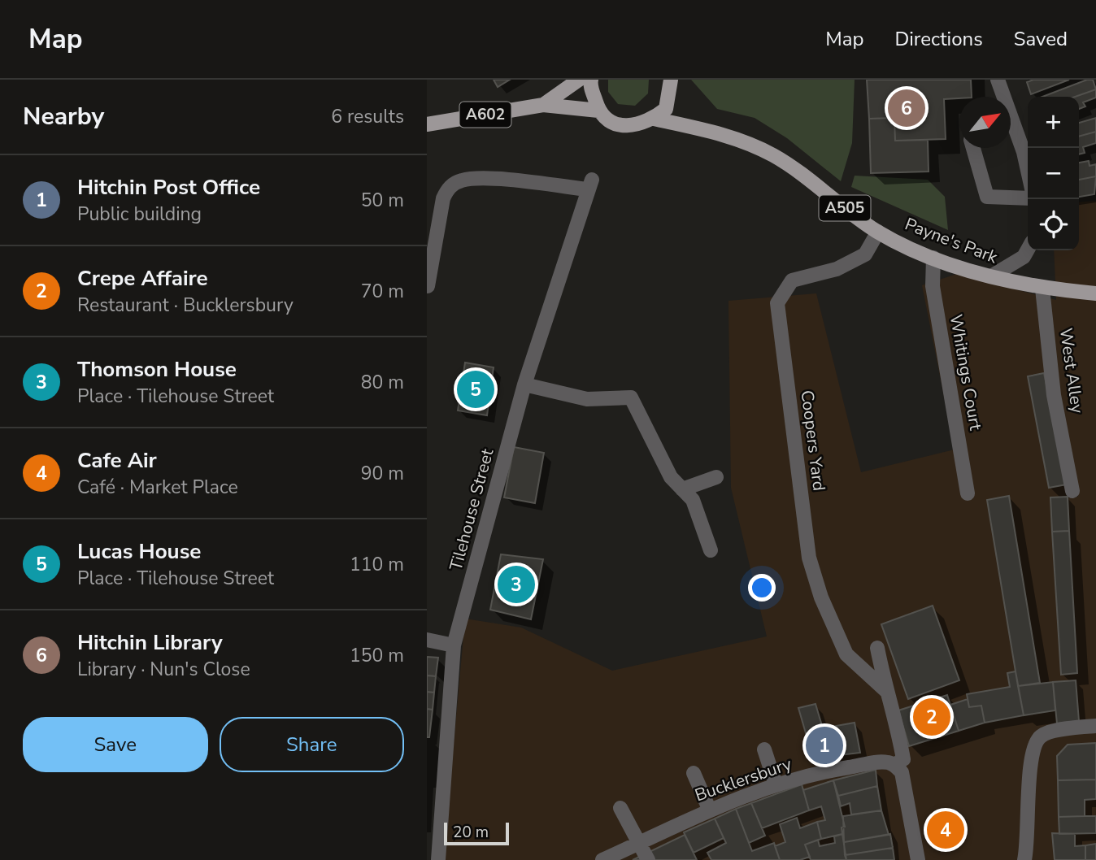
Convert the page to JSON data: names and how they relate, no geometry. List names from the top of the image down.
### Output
{
  "streets": {
    "main road": ["A602", "A505", "Payne's Park"],
    "street": [
      "West Alley",
      "Whitings Court",
      "Coopers Yard",
      "Tilehouse Street",
      "Bucklersbury"
    ]
  },
  "crossings": [
    ["Payne's Park", "West Alley"],
    ["Payne's Park", "Whitings Court"],
    ["Payne's Park", "Coopers Yard"]
  ],
  "scale_bar": "20 m",
  "north": "top right",
  "page": {
    "header": "Map",
    "nav": ["Map", "Directions", "Saved"],
    "heading": ["Nearby", "6 results"],
    "pins": [
      "6",
      "5",
      "3",
      "2",
      "1",
      "4"
    ],
    "map_buttons": ["+", "−"],
    "list": [
      {
        "mark": "1",
        "name": "Hitchin Post Office",
        "note": "Public building",
        "value": "50 m"
      },
      {
        "mark": "2",
        "name": "Crepe Affaire",
        "note": "Restaurant · Bucklersbury",
        "value": "70 m"
      },
      {
        "mark": "3",
        "name": "Thomson House",
        "note": "Place · Tilehouse Street",
        "value": "80 m"
      },
      {
        "mark": "4",
        "name": "Cafe Air",
        "note": "Café · Market Place",
        "value": "90 m"
      },
      {
        "mark": "5",
        "name": "Lucas House",
        "note": "Place · Tilehouse Street",
        "value": "110 m"
      },
      {
        "mark": "6",
        "name": "Hitchin Library",
        "note": "Library · Nun's Close",
        "value": "150 m"
      }
    ],
    "buttons": ["Save", "Share"],
    "scale": "20 m"
  }
}
